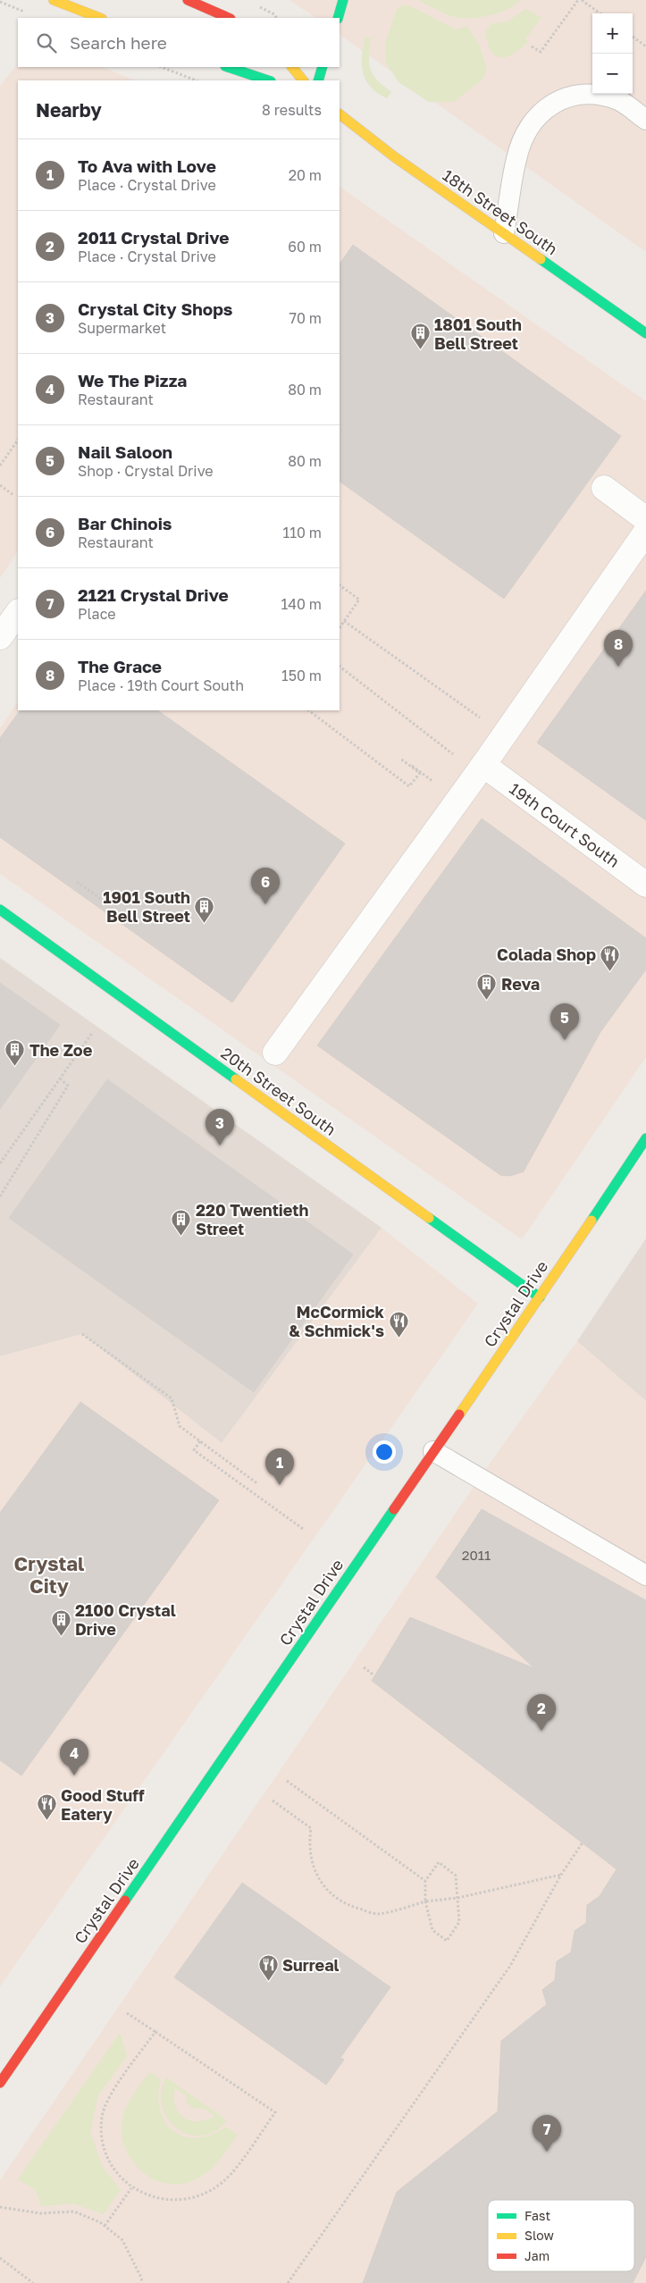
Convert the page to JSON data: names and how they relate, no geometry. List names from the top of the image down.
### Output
{
  "streets": {
    "street": [
      "18th Street South",
      "19th Court South",
      "20th Street South",
      "Crystal Drive"
    ]
  },
  "crossings": [
    ["20th Street South", "Crystal Drive"]
  ],
  "districts": ["Crystal City"],
  "places": {
    "building": [
      "1801 South Bell Street",
      "1901 South Bell Street",
      "Reva",
      "The Zoe",
      "220 Twentieth Street",
      "2100 Crystal Drive"
    ],
    "restaurant": [
      "Colada Shop",
      "McCormick & Schmick's",
      "Good Stuff Eatery",
      "Surreal"
    ]
  },
  "house_numbers": ["2011"],
  "legend": ["Fast", "Slow", "Jam"],
  "page": {
    "map_buttons": ["+", "−"],
    "search": "Search here",
    "heading": ["Nearby", "8 results"],
    "list": [
      {
        "mark": "1",
        "name": "To Ava with Love",
        "note": "Place · Crystal Drive",
        "value": "20 m"
      },
      {
        "mark": "2",
        "name": "2011 Crystal Drive",
        "note": "Place · Crystal Drive",
        "value": "60 m"
      },
      {
        "mark": "3",
        "name": "Crystal City Shops",
        "note": "Supermarket",
        "value": "70 m"
      },
      {
        "mark": "4",
        "name": "We The Pizza",
        "note": "Restaurant",
        "value": "80 m"
      },
      {
        "mark": "5",
        "name": "Nail Saloon",
        "note": "Shop · Crystal Drive",
        "value": "80 m"
      },
      {
        "mark": "6",
        "name": "Bar Chinois",
        "note": "Restaurant",
        "value": "110 m"
      },
      {
        "mark": "7",
        "name": "2121 Crystal Drive",
        "note": "Place",
        "value": "140 m"
      },
      {
        "mark": "8",
        "name": "The Grace",
        "note": "Place · 19th Court South",
        "value": "150 m"
      }
    ],
    "pins": [
      "8",
      "6",
      "5",
      "3",
      "1",
      "2",
      "4",
      "7"
    ]
  }
}
